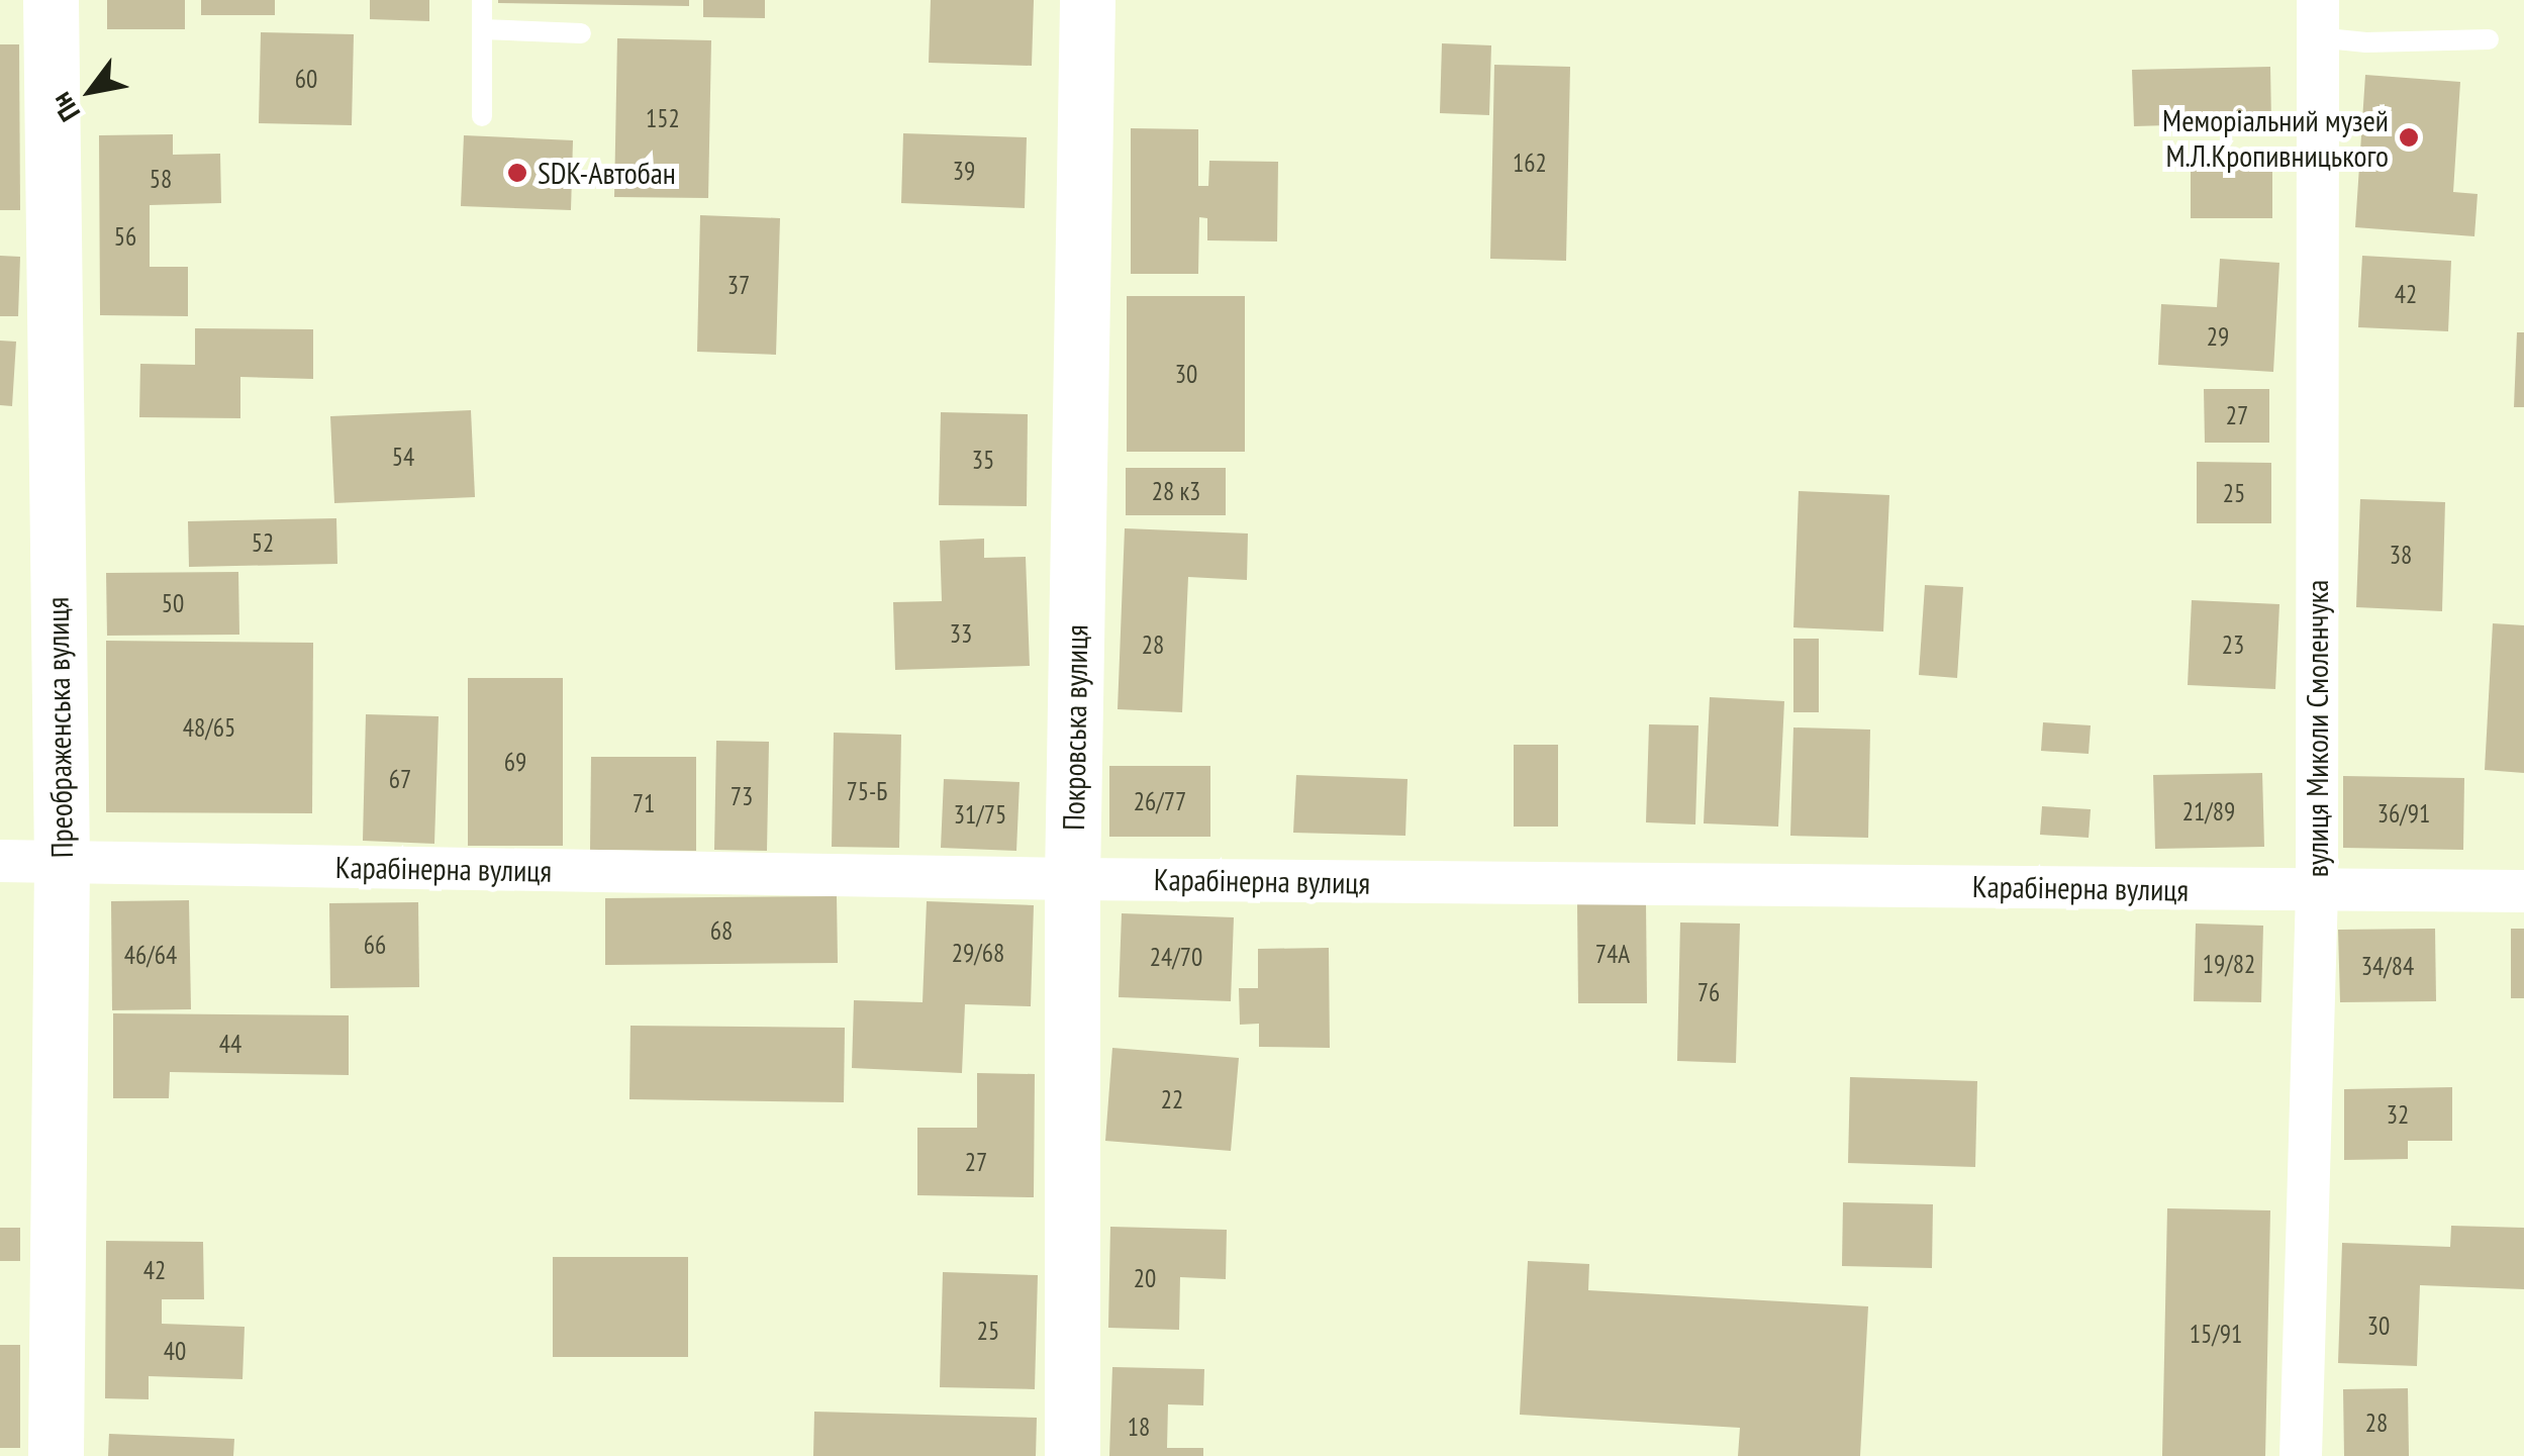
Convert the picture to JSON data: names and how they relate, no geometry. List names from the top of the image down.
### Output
{
  "streets": {
    "main road": ["Преображенська вулиця", "Покровська вулиця"],
    "street": ["вулиця Миколи Смоленчука", "Карабінерна вулиця"]
  },
  "crossings": [
    ["Преображенська вулиця", "Карабінерна вулиця"],
    ["Покровська вулиця", "Карабінерна вулиця"],
    ["вулиця Миколи Смоленчука", "Карабінерна вулиця"]
  ],
  "places": ["Меморіальний музей М.Л.Кропивницького", "SDK-Автобан"],
  "house_numbers": [
    "60",
    "152",
    "162",
    "39",
    "58",
    "56",
    "37",
    "42",
    "29",
    "30",
    "27",
    "54",
    "35",
    "28 к3",
    "25",
    "52",
    "38",
    "50",
    "33",
    "28",
    "23",
    "48/65",
    "69",
    "67",
    "75-Б",
    "73",
    "26/77",
    "71",
    "21/89",
    "36/91",
    "31/75",
    "68",
    "66",
    "29/68",
    "74А",
    "46/64",
    "24/70",
    "19/82",
    "34/84",
    "76",
    "44",
    "22",
    "32",
    "27",
    "42",
    "20",
    "30",
    "25",
    "15/91",
    "40",
    "28",
    "18"
  ],
  "north": "bottom left"
}
